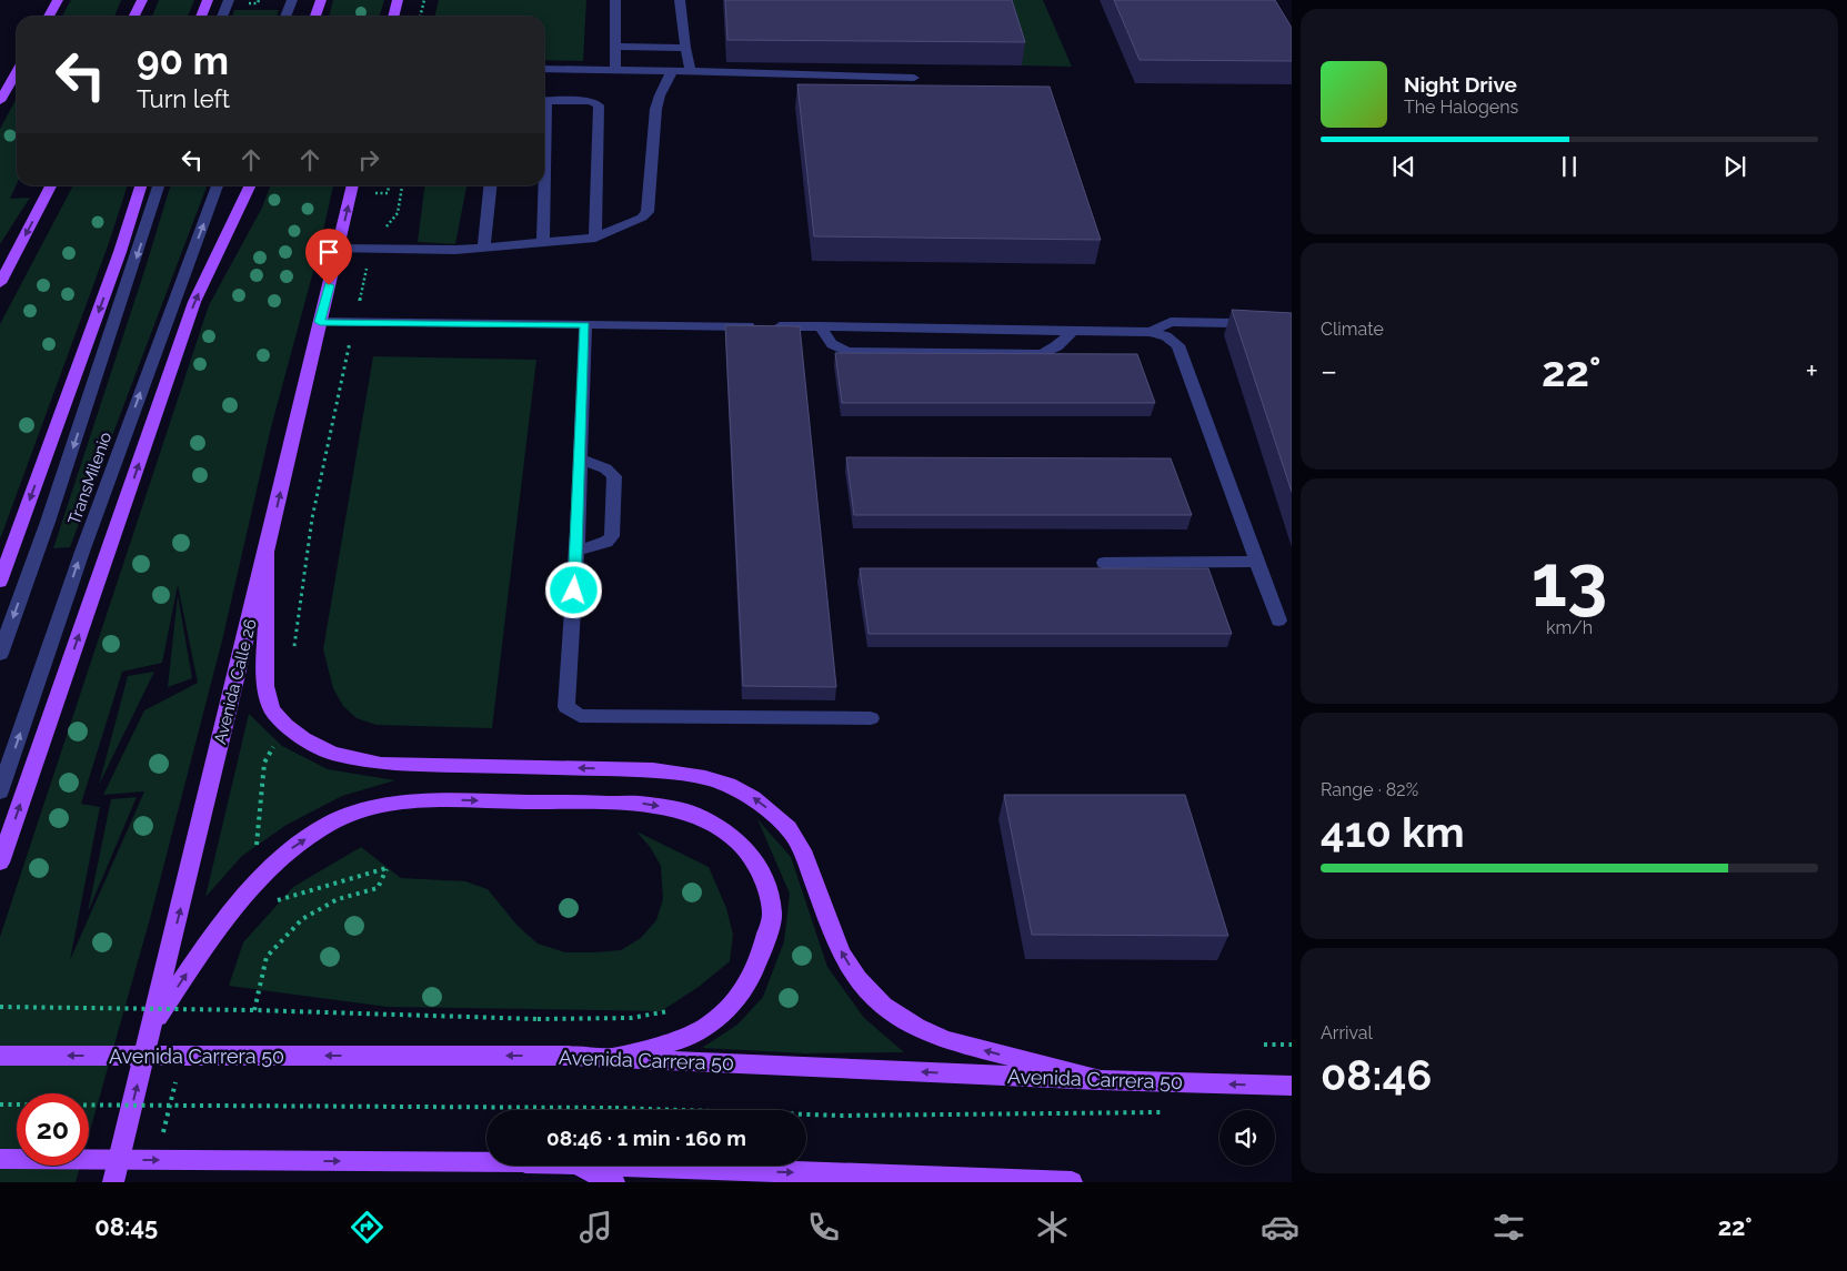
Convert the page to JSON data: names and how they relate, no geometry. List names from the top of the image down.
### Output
{
  "streets": {
    "main road": ["Avenida Calle 26", "Avenida Carrera 50"],
    "lane": ["TransMilenio"]
  },
  "page": {
    "turn": ["90 m", "Turn left"],
    "song": ["Night Drive", "The Halogens"],
    "tile": [
      "Climate",
      ["13", "km/h"],
      ["Range · 82%", "410 km"],
      ["Arrival", "08:46"]
    ],
    "heat": ["−", "22°", "+"],
    "limit": "20",
    "trip": "08:46 · 1 min · 160 m",
    "tabs": ["08:45", "22°"]
  }
}
